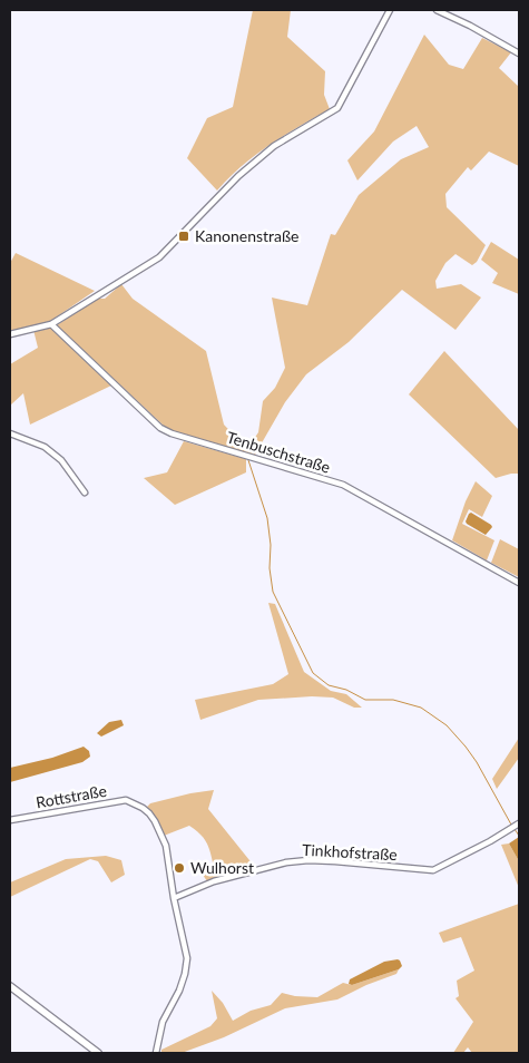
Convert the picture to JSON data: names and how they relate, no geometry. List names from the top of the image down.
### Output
{
  "streets": {
    "street": ["Tenbuschstraße", "Rottstraße", "Tinkhofstraße"]
  },
  "crossings": [
    ["Rottstraße", "Tinkhofstraße"]
  ],
  "places": {
    "transit": ["Kanonenstraße"],
    "other": ["Wulhorst"]
  }
}
